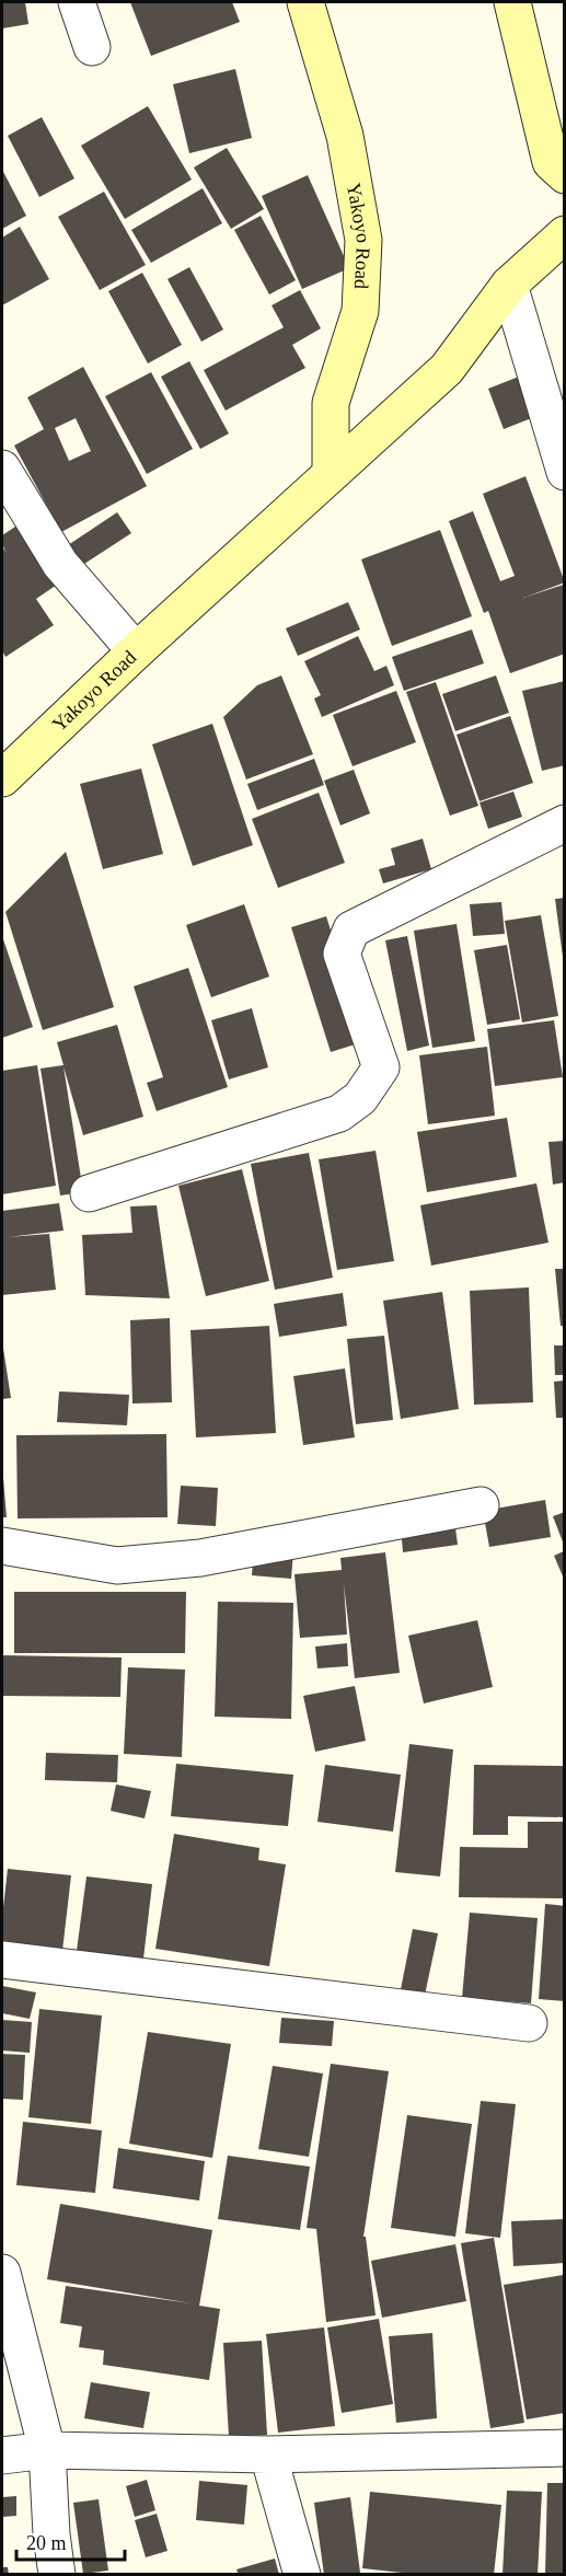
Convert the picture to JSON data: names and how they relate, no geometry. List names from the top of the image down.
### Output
{
  "streets": {
    "main road": ["Yakoyo Road"]
  },
  "scale_bar": "20 m"
}
